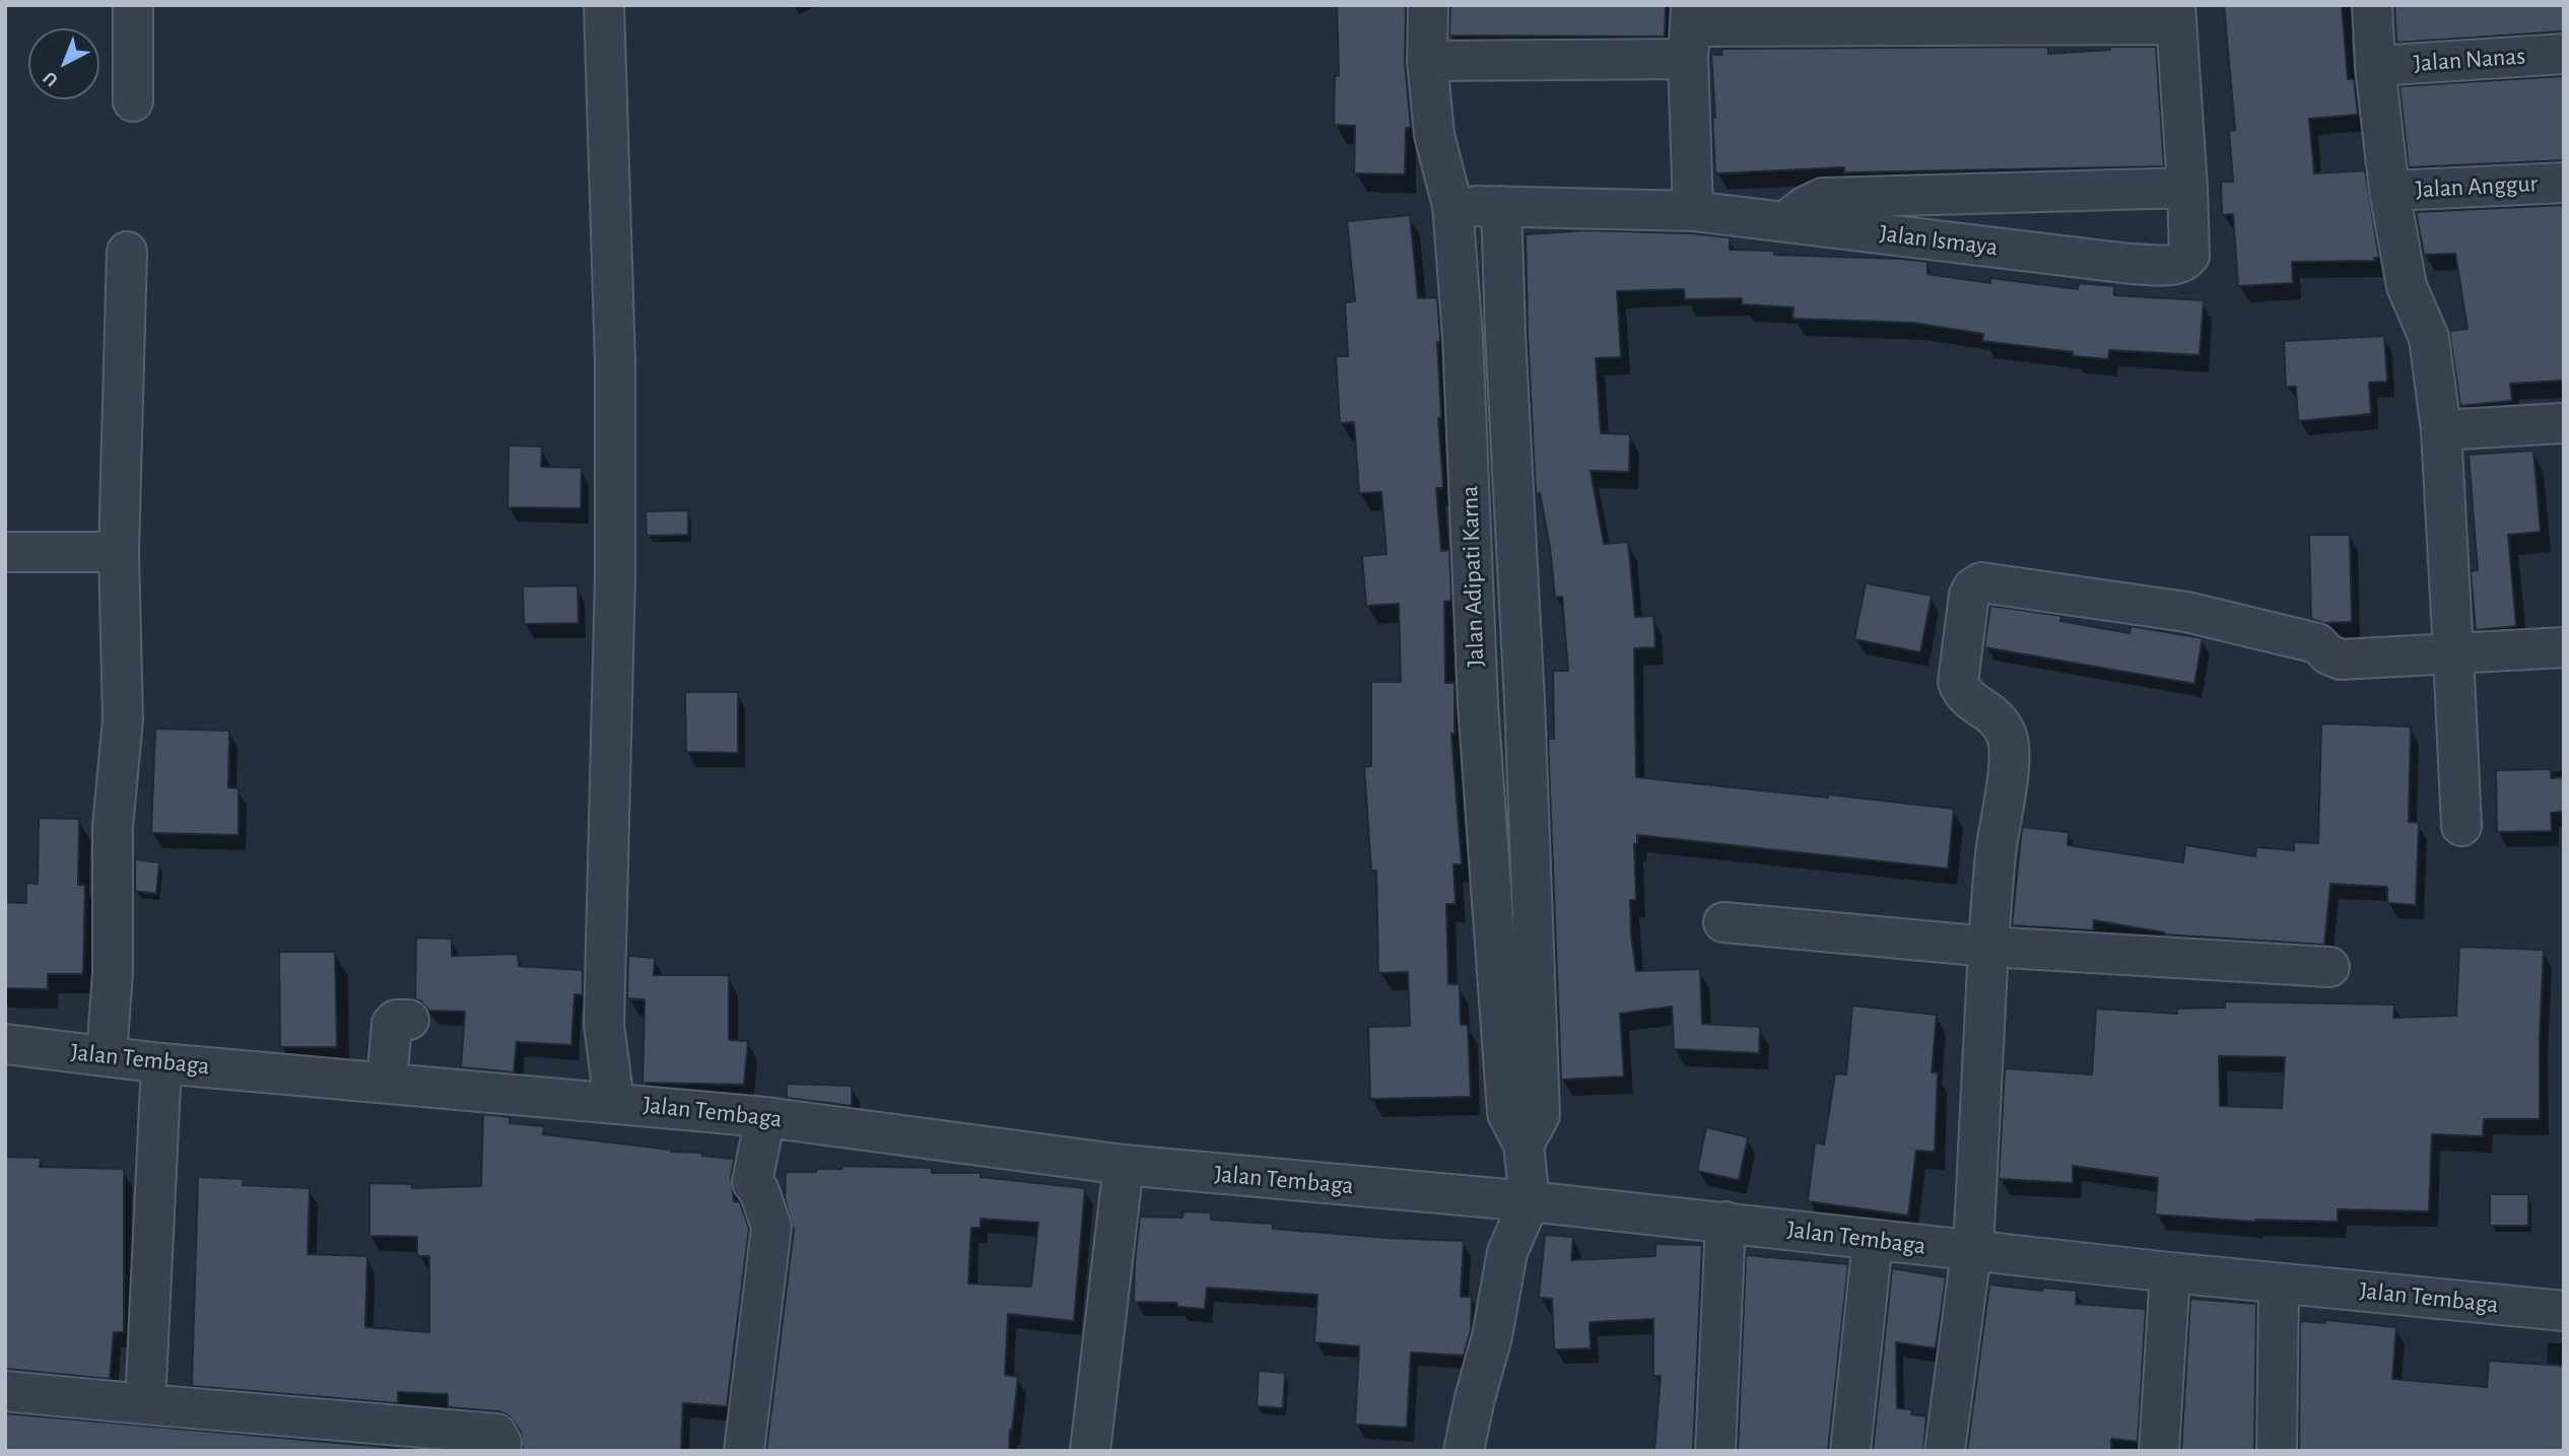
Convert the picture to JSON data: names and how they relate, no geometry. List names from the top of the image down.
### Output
{
  "streets": {
    "street": [
      "Jalan Nanas",
      "Jalan Anggur",
      "Jalan Ismaya",
      "Jalan Adipati Karna",
      "Jalan Tembaga"
    ]
  },
  "crossings": [
    ["Jalan Ismaya", "Jalan Adipati Karna"],
    ["Jalan Adipati Karna", "Jalan Tembaga"]
  ],
  "north": "bottom left"
}
